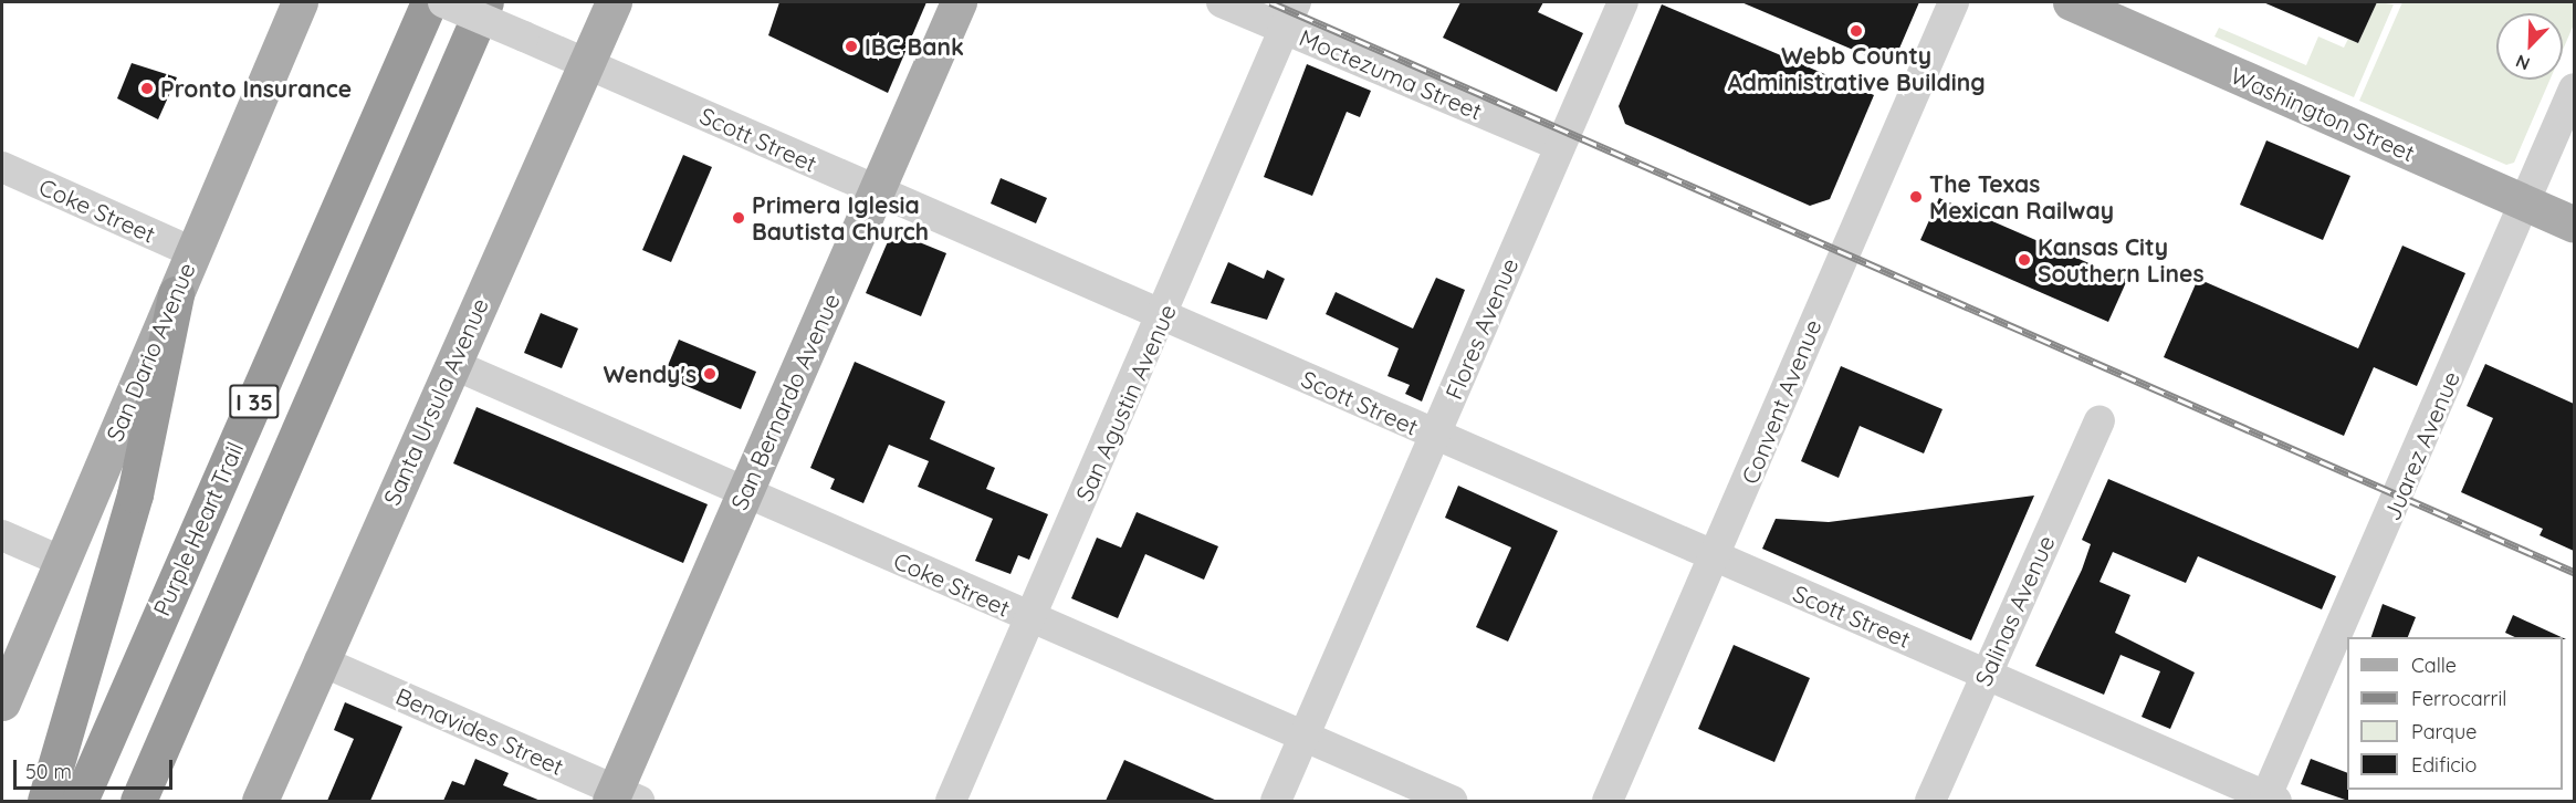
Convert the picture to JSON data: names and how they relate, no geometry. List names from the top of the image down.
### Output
{
  "streets": {
    "highway": ["I 35", "Purple Heart Trail"],
    "main road": [
      "Washington Street",
      "San Dario Avenue",
      "Santa Ursula Avenue",
      "San Bernardo Avenue"
    ],
    "street": [
      "Moctezuma Street",
      "Scott Street",
      "Coke Street",
      "Flores Avenue",
      "Convent Avenue",
      "San Agustin Avenue",
      "Juarez Avenue",
      "Salinas Avenue",
      "Benavides Street"
    ]
  },
  "crossings": [
    ["Moctezuma Street", "Flores Avenue"],
    ["Moctezuma Street", "San Agustin Avenue"],
    ["Washington Street", "Juarez Avenue"],
    ["Scott Street", "Flores Avenue"],
    ["Scott Street", "Santa Ursula Avenue"],
    ["Scott Street", "San Bernardo Avenue"],
    ["Scott Street", "Convent Avenue"],
    ["Scott Street", "San Agustin Avenue"],
    ["Scott Street", "Juarez Avenue"],
    ["Scott Street", "Salinas Avenue"],
    ["Coke Street", "Flores Avenue"],
    ["Coke Street", "San Dario Avenue"],
    ["Coke Street", "Santa Ursula Avenue"],
    ["Coke Street", "San Bernardo Avenue"],
    ["Coke Street", "San Agustin Avenue"],
    ["Santa Ursula Avenue", "Benavides Street"],
    ["San Bernardo Avenue", "Benavides Street"]
  ],
  "places": [
    "Webb County Administrative Building",
    "IBC Bank",
    "Pronto Insurance",
    "The Texas Mexican Railway",
    "Primera Iglesia Bautista Church",
    "Kansas City Southern Lines",
    "Wendy's"
  ],
  "legend": [
    "Calle",
    "Ferrocarril",
    "Parque",
    "Edificio"
  ],
  "scale_bar": "50 m",
  "north": "bottom left"
}
